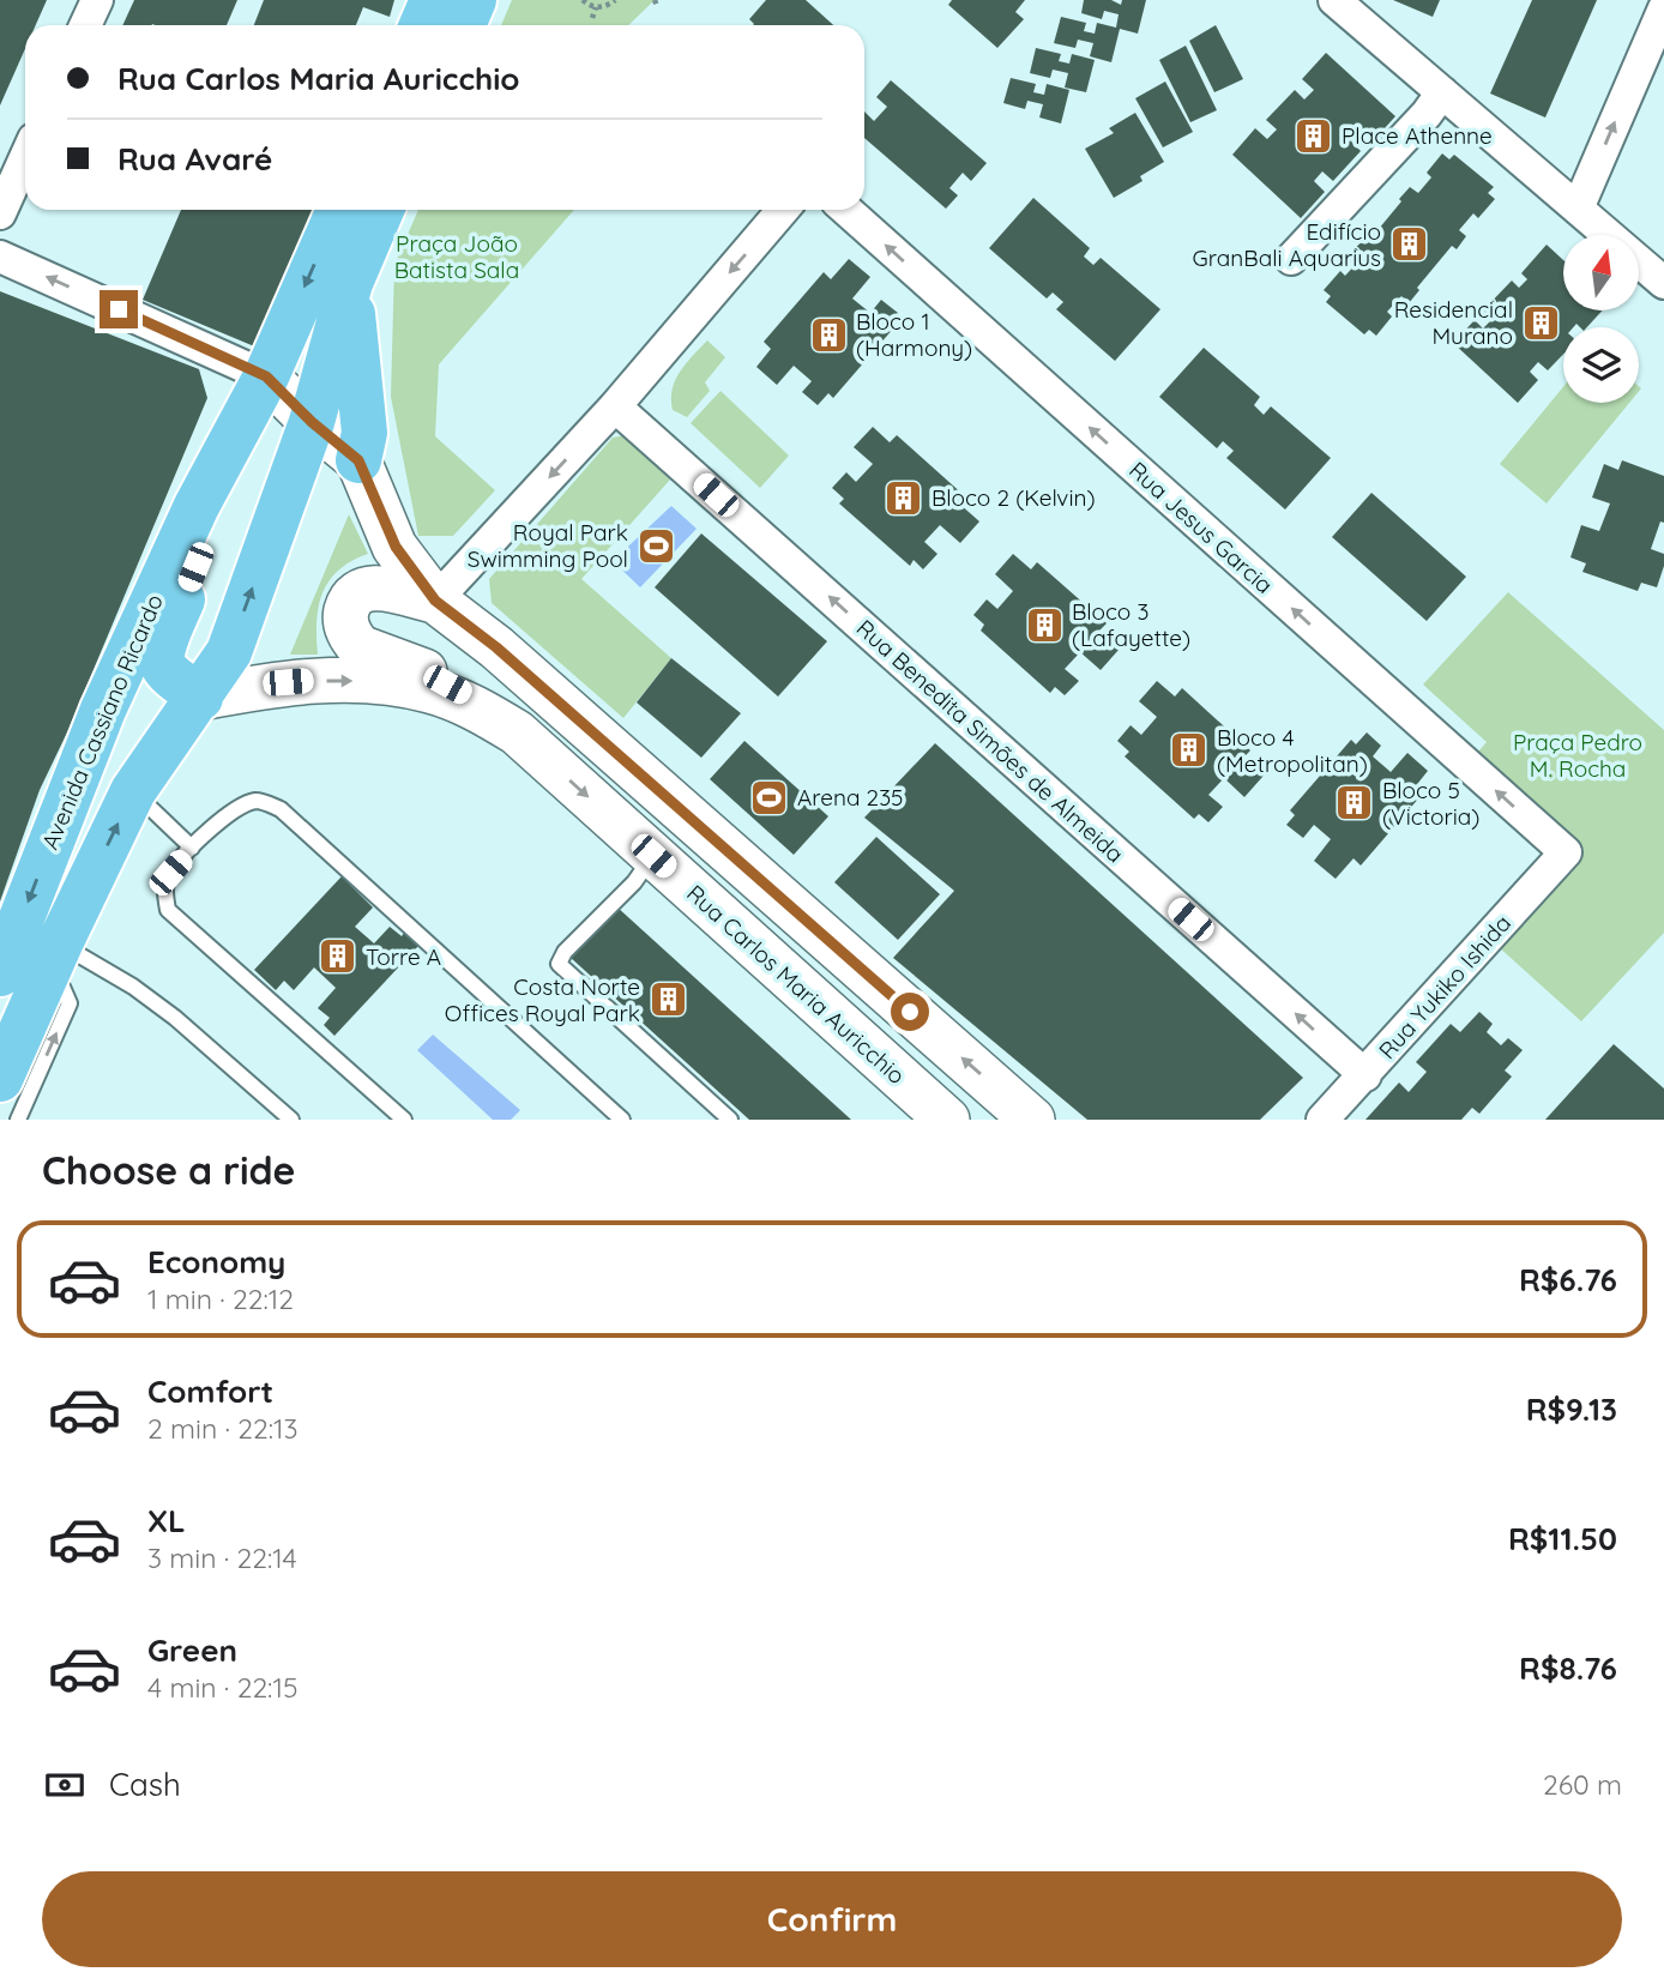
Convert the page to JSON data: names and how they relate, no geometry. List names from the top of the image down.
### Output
{
  "streets": {
    "main road": ["Avenida Cassiano Ricardo", "Rua Carlos Maria Auricchio"],
    "street": ["Rua Jesus Garcia", "Rua Benedita Simões de Almeida", "Rua Yukiko Ishida"]
  },
  "crossings": [
    ["Rua Jesus Garcia", "Rua Yukiko Ishida"],
    ["Rua Benedita Simões de Almeida", "Rua Yukiko Ishida"]
  ],
  "one_way": ["Rua Jesus Garcia", "Rua Benedita Simões de Almeida"],
  "parks": ["Praça João Batista Sala", "Praça Pedro M. Rocha"],
  "places": {
    "building": [
      "Place Athenne",
      "Edifício GranBali Aquarius",
      "Residencial Murano",
      "Bloco 1 (Harmony)",
      "Bloco 2 (Kelvin)",
      "Bloco 3 (Lafayette)",
      "Bloco 4 (Metropolitan)",
      "Bloco 5 (Victoria)",
      "Torre A",
      "Costa Norte Offices Royal Park"
    ],
    "sports": ["Royal Park Swimming Pool", "Arena 235"]
  },
  "north": "top",
  "page": {
    "banner": ["Rua Carlos Maria Auricchio", "Rua Avaré"],
    "heading": "Choose a ride",
    "list": [
      {
        "name": "Economy",
        "note": "1 min · 22:12",
        "value": "R$6.76"
      },
      {
        "name": "Comfort",
        "note": "2 min · 22:13",
        "value": "R$9.13"
      },
      {
        "name": "XL",
        "note": "3 min · 22:14",
        "value": "R$11.50"
      },
      {
        "name": "Green",
        "note": "4 min · 22:15",
        "value": "R$8.76"
      }
    ],
    "pay": ["Cash", "260 m"],
    "buttons": "Confirm"
  }
}
